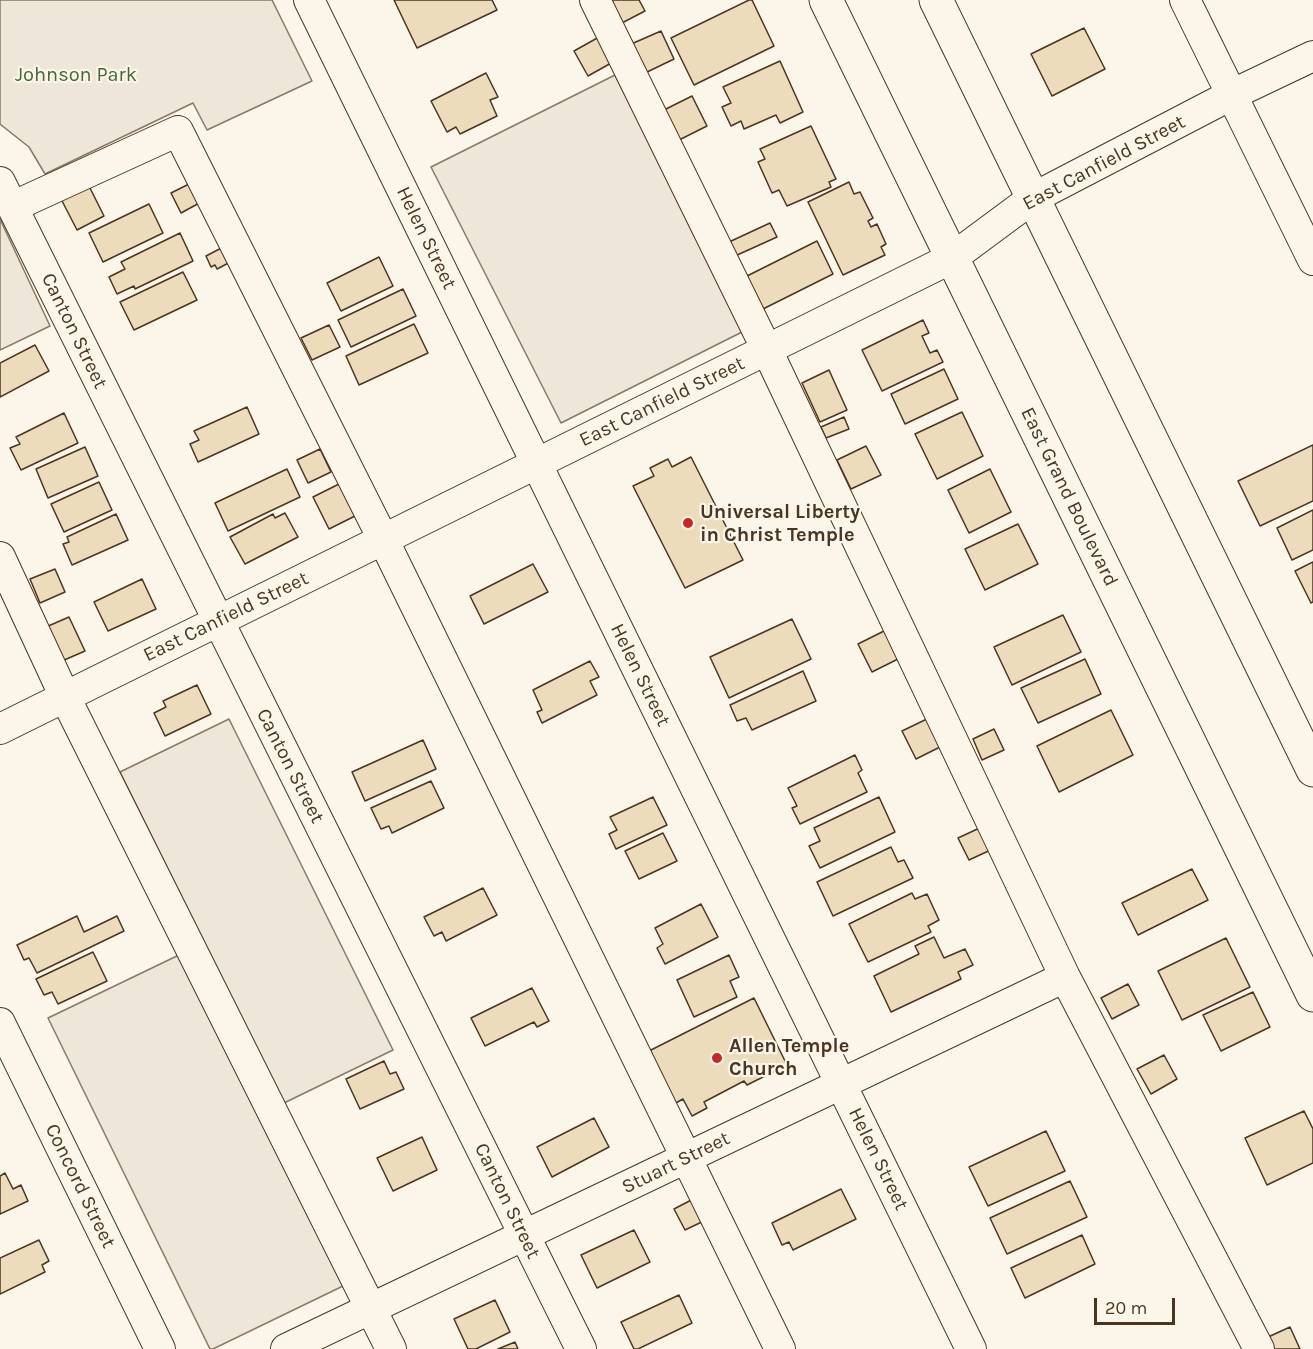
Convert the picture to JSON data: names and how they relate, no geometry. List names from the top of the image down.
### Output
{
  "streets": {
    "main road": ["East Grand Boulevard"],
    "street": [
      "East Canfield Street",
      "Helen Street",
      "Canton Street",
      "Stuart Street",
      "Concord Street"
    ]
  },
  "crossings": [
    ["East Canfield Street", "Helen Street"],
    ["East Canfield Street", "Canton Street"],
    ["East Canfield Street", "East Grand Boulevard"],
    ["Helen Street", "Stuart Street"],
    ["Canton Street", "Stuart Street"]
  ],
  "parks": ["Johnson Park"],
  "places": ["Universal Liberty in Christ Temple", "Allen Temple Church"],
  "scale_bar": "20 m"
}
